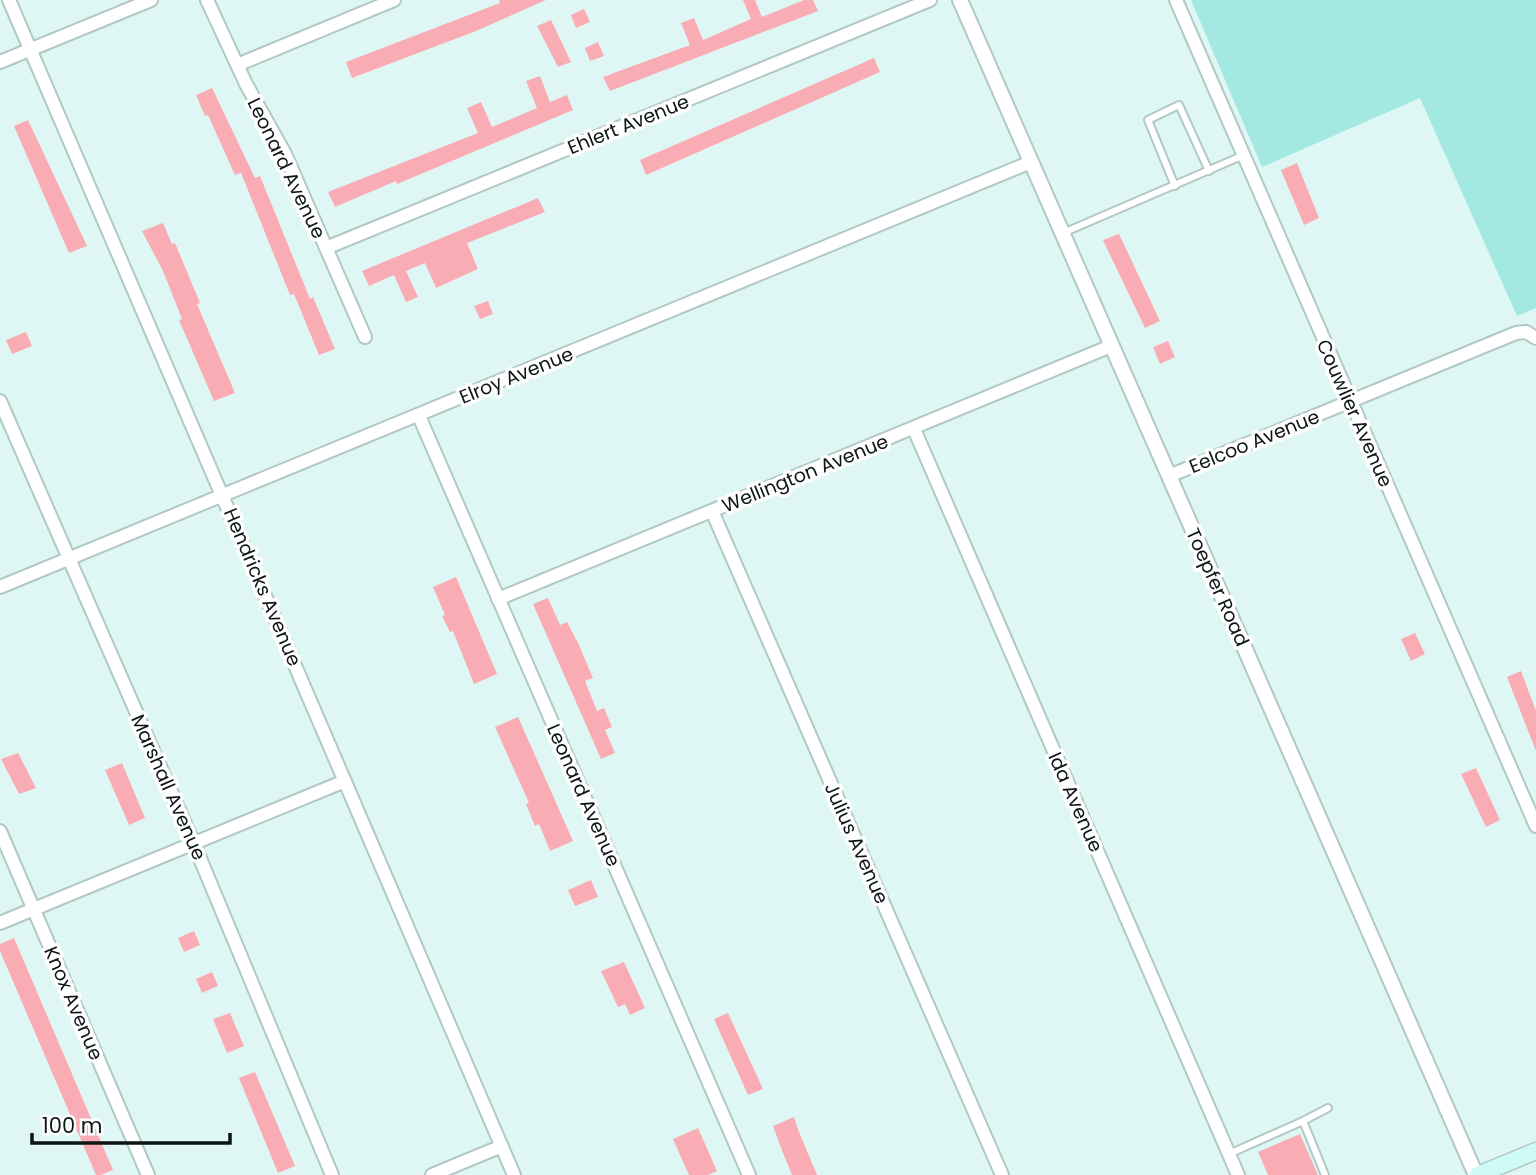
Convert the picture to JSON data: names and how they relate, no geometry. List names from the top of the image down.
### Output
{
  "streets": {
    "street": [
      "Ehlert Avenue",
      "Leonard Avenue",
      "Elroy Avenue",
      "Couwlier Avenue",
      "Eelcoo Avenue",
      "Wellington Avenue",
      "Hendricks Avenue",
      "Toepfer Road",
      "Marshall Avenue",
      "Ida Avenue",
      "Julius Avenue",
      "Knox Avenue"
    ]
  },
  "crossings": [
    ["Ehlert Avenue", "Leonard Avenue"],
    ["Leonard Avenue", "Elroy Avenue"],
    ["Leonard Avenue", "Wellington Avenue"],
    ["Elroy Avenue", "Hendricks Avenue"],
    ["Elroy Avenue", "Toepfer Road"],
    ["Elroy Avenue", "Marshall Avenue"],
    ["Couwlier Avenue", "Eelcoo Avenue"],
    ["Eelcoo Avenue", "Toepfer Road"],
    ["Wellington Avenue", "Toepfer Road"],
    ["Wellington Avenue", "Ida Avenue"],
    ["Wellington Avenue", "Julius Avenue"]
  ],
  "scale_bar": "100 m"
}
